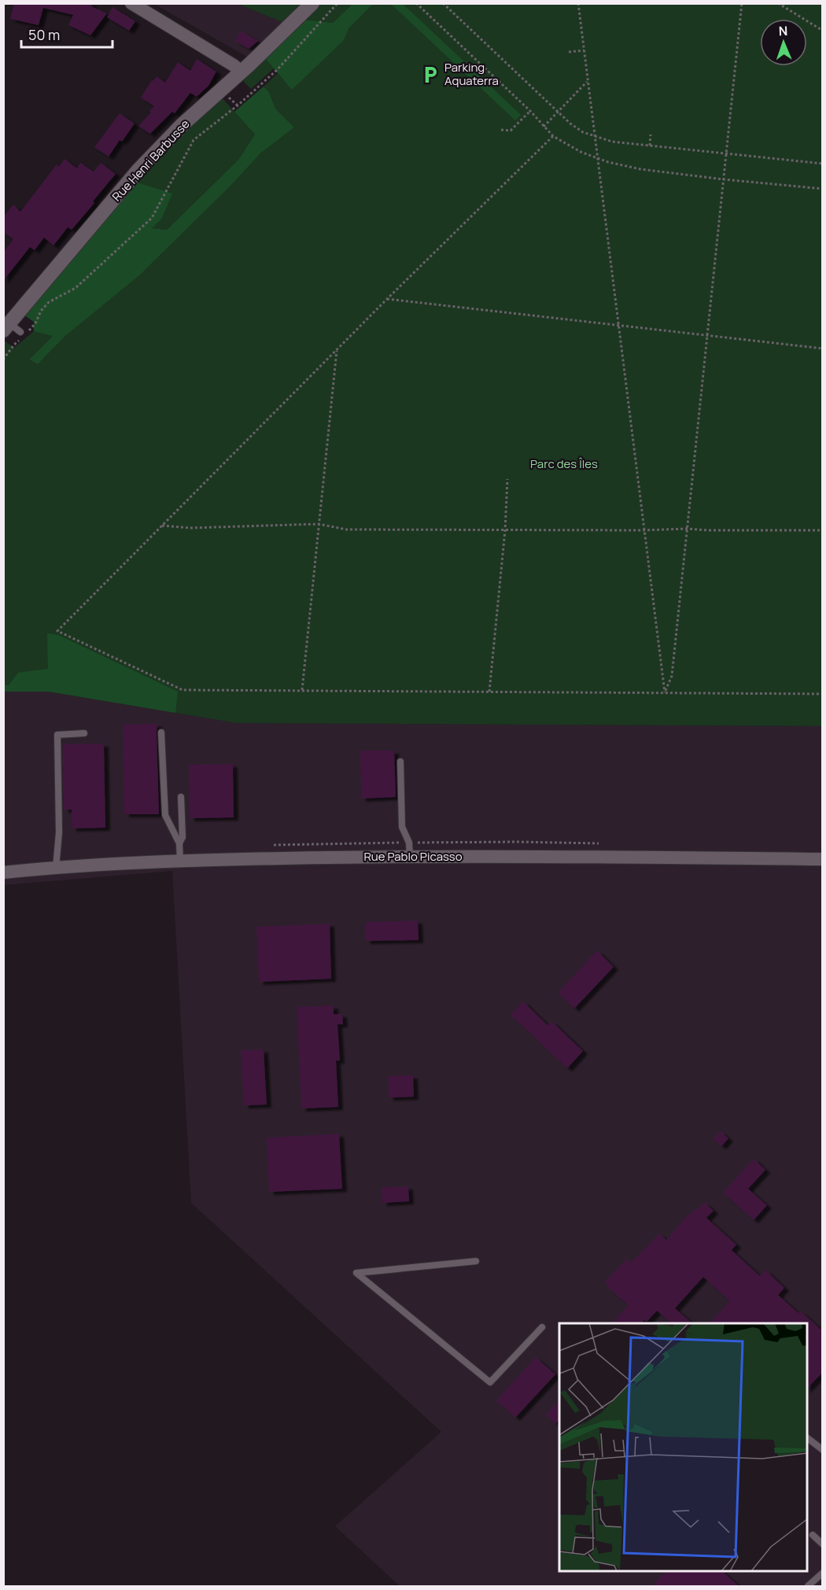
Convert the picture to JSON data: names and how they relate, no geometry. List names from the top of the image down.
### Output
{
  "streets": {
    "street": ["Rue Henri Barbusse", "Rue Pablo Picasso"]
  },
  "parks": ["Parc des Îles"],
  "places": {
    "parking": ["Parking Aquaterra"]
  },
  "scale_bar": "50 m",
  "north": "top"
}
